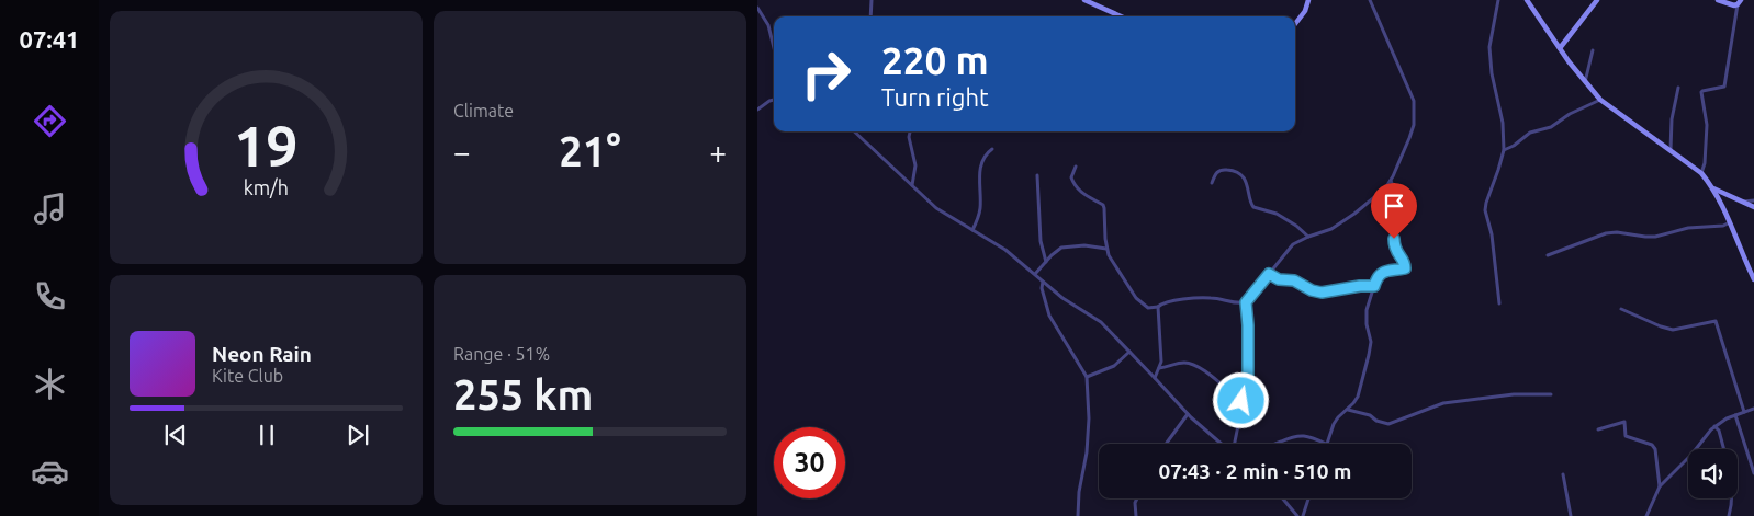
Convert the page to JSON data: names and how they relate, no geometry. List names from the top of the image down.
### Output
{
  "page": {
    "tabs": "07:41",
    "tile": [
      "Climate",
      ["Range · 51%", "255 km"]
    ],
    "turn": ["220 m", "Turn right"],
    "heat": ["−", "21°", "+"],
    "song": ["Neon Rain", "Kite Club"],
    "limit": "30",
    "trip": "07:43 · 2 min · 510 m",
    "gauge": ["19", "km/h"]
  }
}
